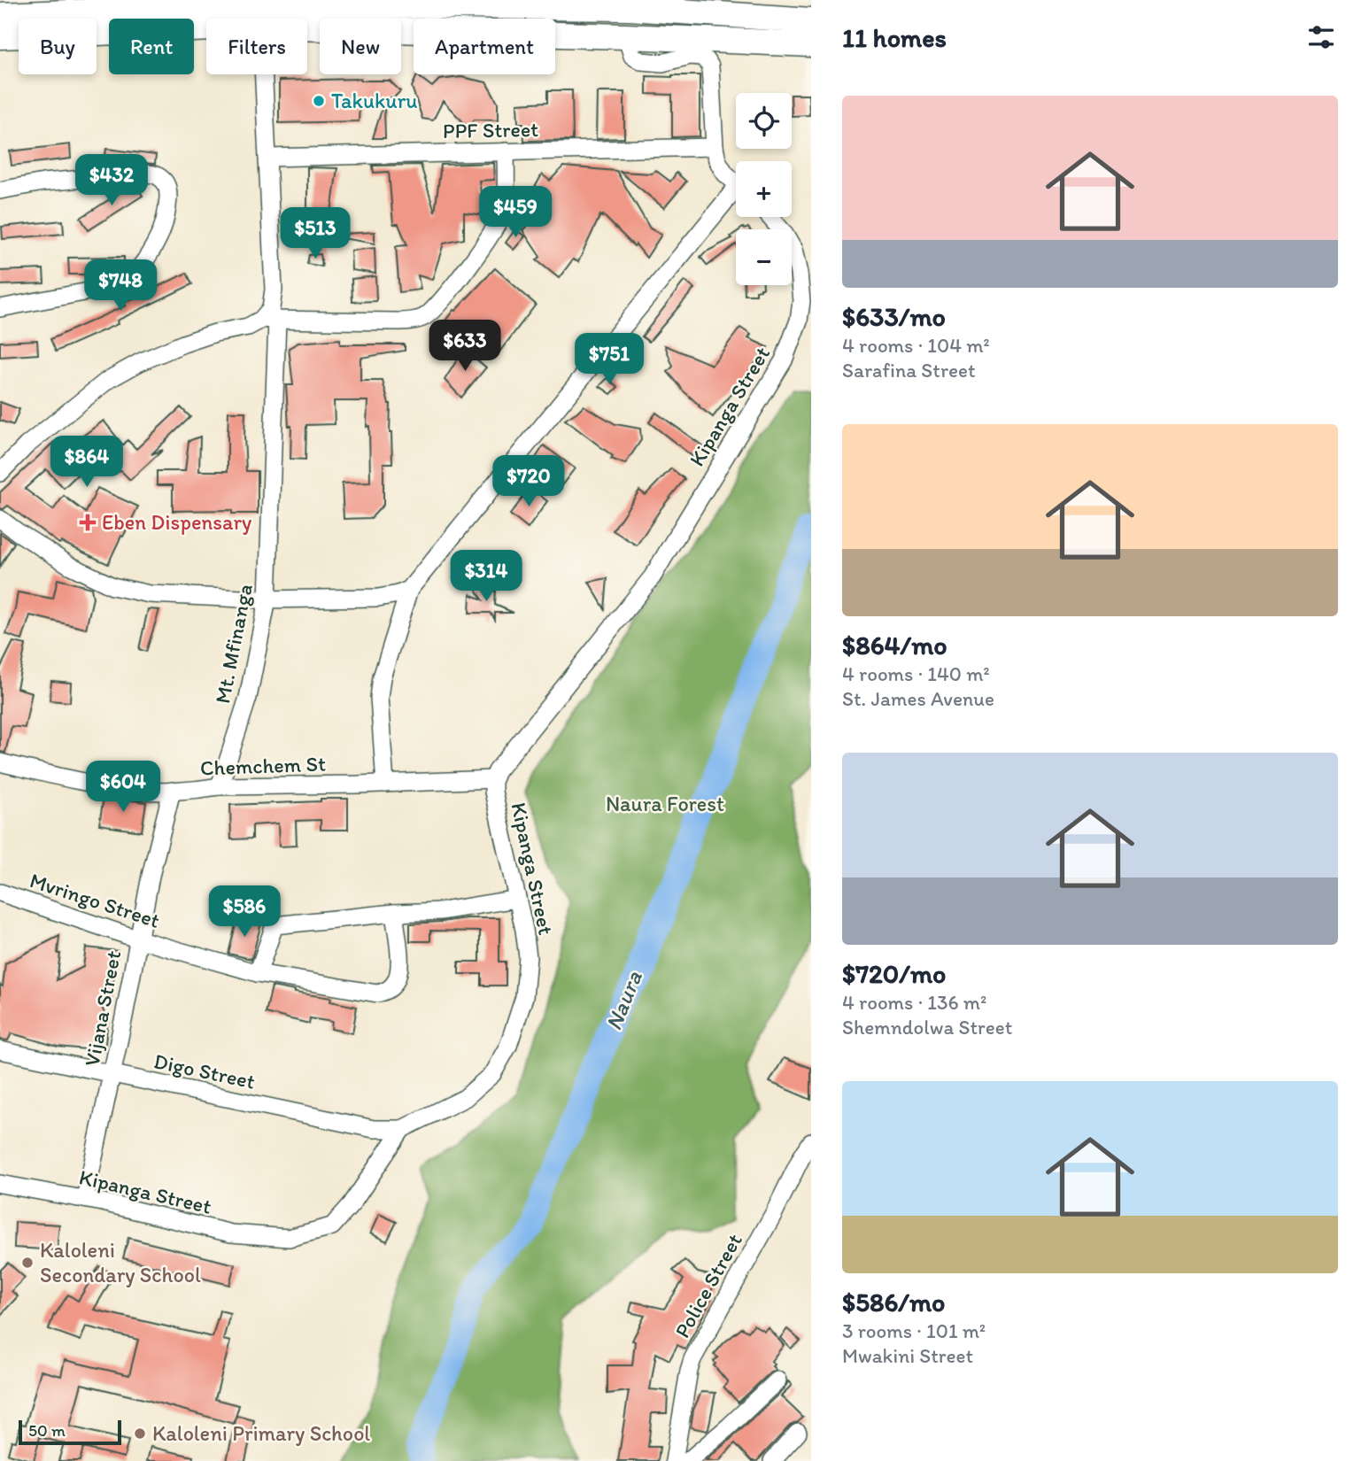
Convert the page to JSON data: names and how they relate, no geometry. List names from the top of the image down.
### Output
{
  "streets": {
    "street": [
      "PPF Street",
      "Kipanga Street",
      "Mt. Mfinanga",
      "Chemchem St",
      "Mvringo Street",
      "Vijana Street",
      "Digo Street",
      "Police Street"
    ]
  },
  "crossings": [
    ["Kipanga Street", "Chemchem St"],
    ["Kipanga Street", "Vijana Street"],
    ["Kipanga Street", "Digo Street"],
    ["Mt. Mfinanga", "Chemchem St"],
    ["Chemchem St", "Vijana Street"],
    ["Mvringo Street", "Vijana Street"],
    ["Vijana Street", "Digo Street"]
  ],
  "water": ["Naura"],
  "parks": ["Naura Forest"],
  "places": {
    "other": ["Takukuru", "Kaloleni Secondary School", "Kaloleni Primary School"],
    "health": ["Eben Dispensary"]
  },
  "scale_bar": "50 m",
  "page": {
    "heading": "11 homes",
    "chip": [
      "Buy",
      "Rent",
      "Filters",
      "New",
      "Apartment"
    ],
    "list": [
      {
        "name": "$633/mo",
        "note": "4 rooms · 104 m² · Sarafina Street"
      },
      {
        "name": "$864/mo",
        "note": "4 rooms · 140 m² · St. James Avenue"
      },
      {
        "name": "$720/mo",
        "note": "4 rooms · 136 m² · Shemndolwa Street"
      },
      {
        "name": "$586/mo",
        "note": "3 rooms · 101 m² · Mwakini Street"
      }
    ],
    "map_buttons": ["+", "−"],
    "price": [
      "$432",
      "$459",
      "$513",
      "$748",
      "$633",
      "$751",
      "$864",
      "$720",
      "$314",
      "$604",
      "$586"
    ],
    "scale": "50 m"
  }
}
